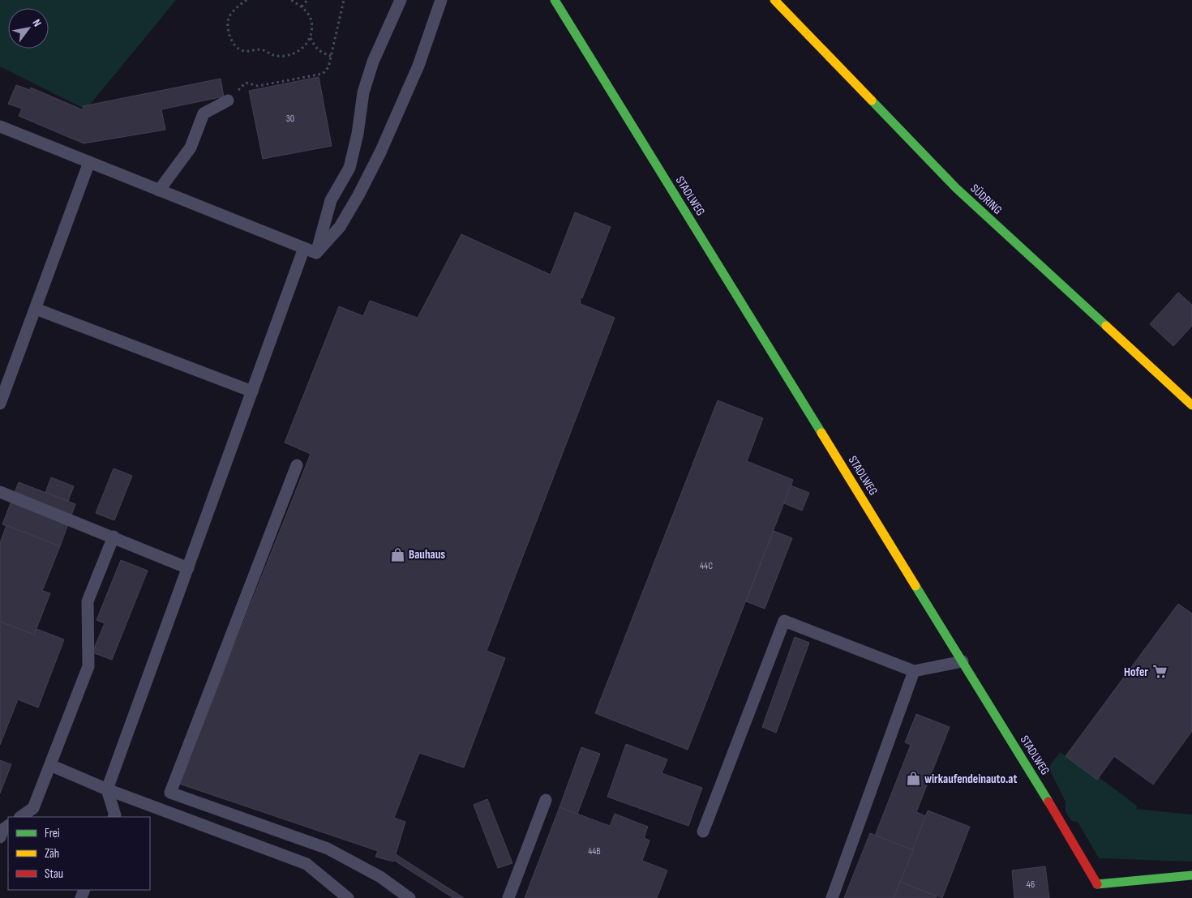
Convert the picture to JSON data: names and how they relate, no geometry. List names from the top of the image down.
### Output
{
  "streets": {
    "street": ["STADLWEG", "SÜDRING"]
  },
  "places": {
    "shop": ["Bauhaus", "wirkaufendeinauto.at"],
    "supermarket": ["Hofer"]
  },
  "house_numbers": [
    "30",
    "44C",
    "44B",
    "46"
  ],
  "legend": ["Frei", "Zäh", "Stau"],
  "north": "top right"
}
